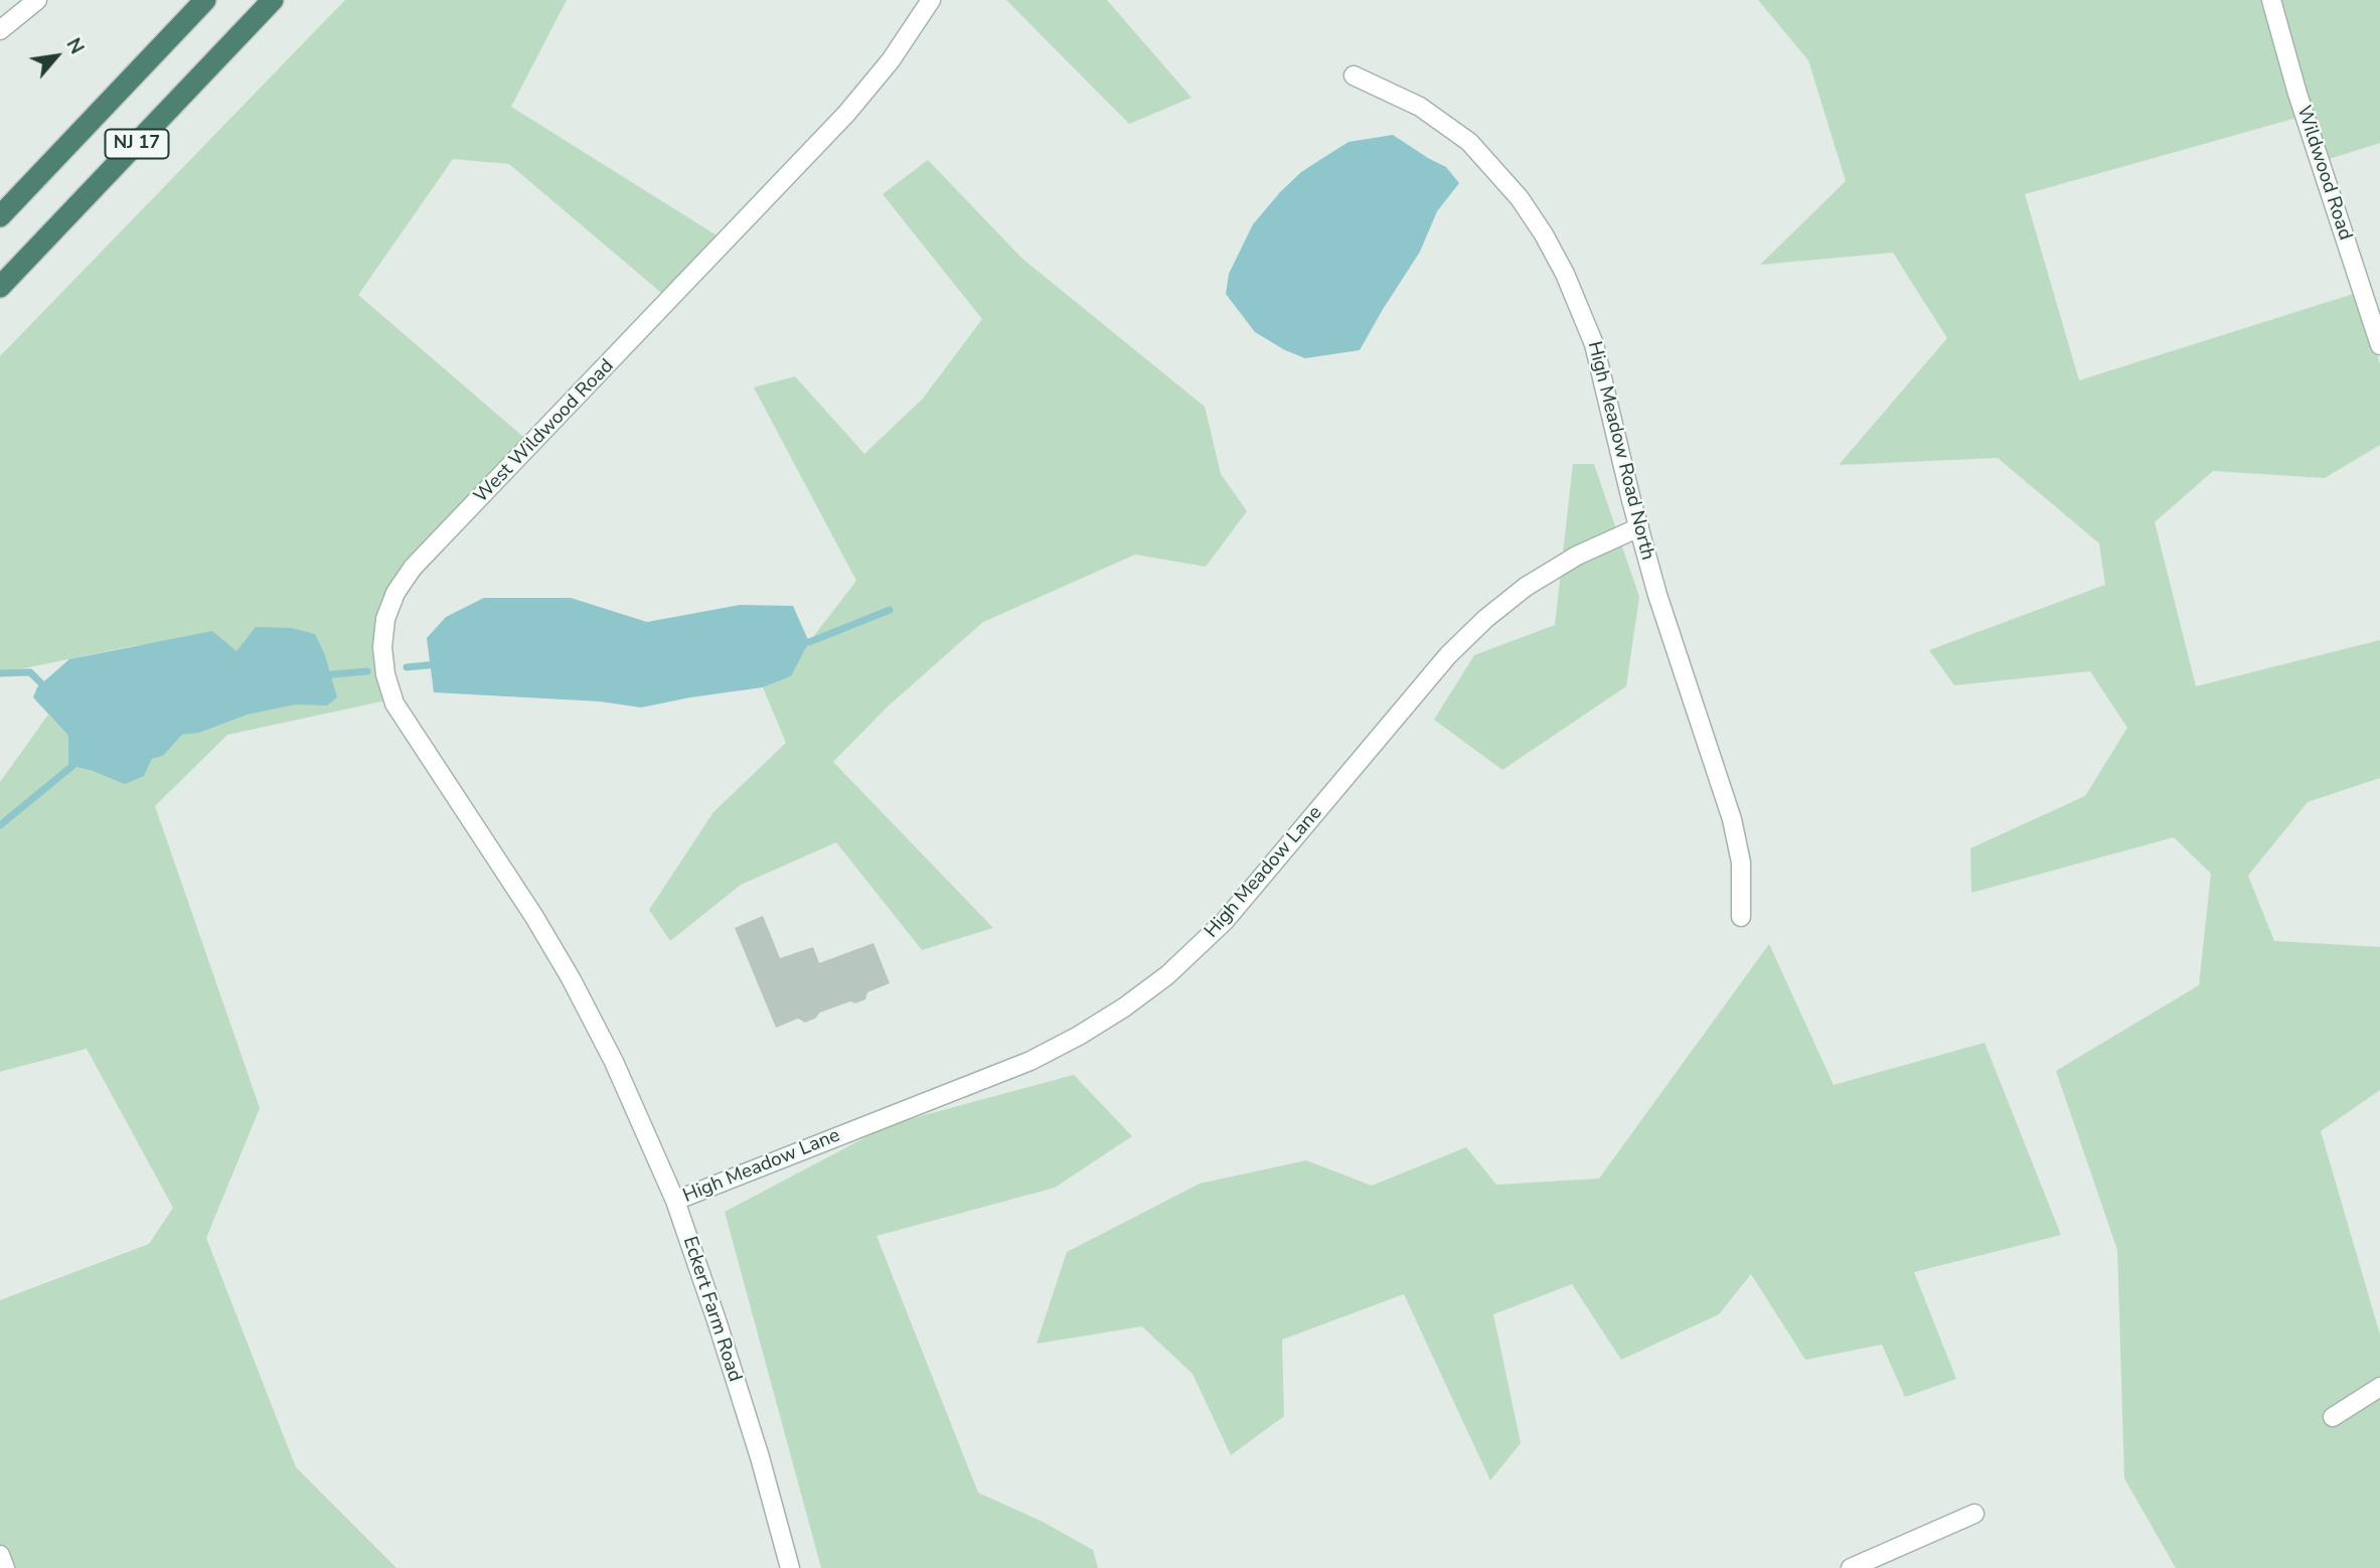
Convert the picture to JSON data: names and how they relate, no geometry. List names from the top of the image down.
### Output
{
  "streets": {
    "highway": ["NJ 17"],
    "street": [
      "Wildwood Road",
      "West Wildwood Road",
      "High Meadow Road North",
      "High Meadow Lane",
      "Eckert Farm Road"
    ]
  },
  "crossings": [
    ["West Wildwood Road", "Eckert Farm Road"],
    ["High Meadow Road North", "High Meadow Lane"],
    ["High Meadow Lane", "Eckert Farm Road"]
  ],
  "north": "top right"
}
